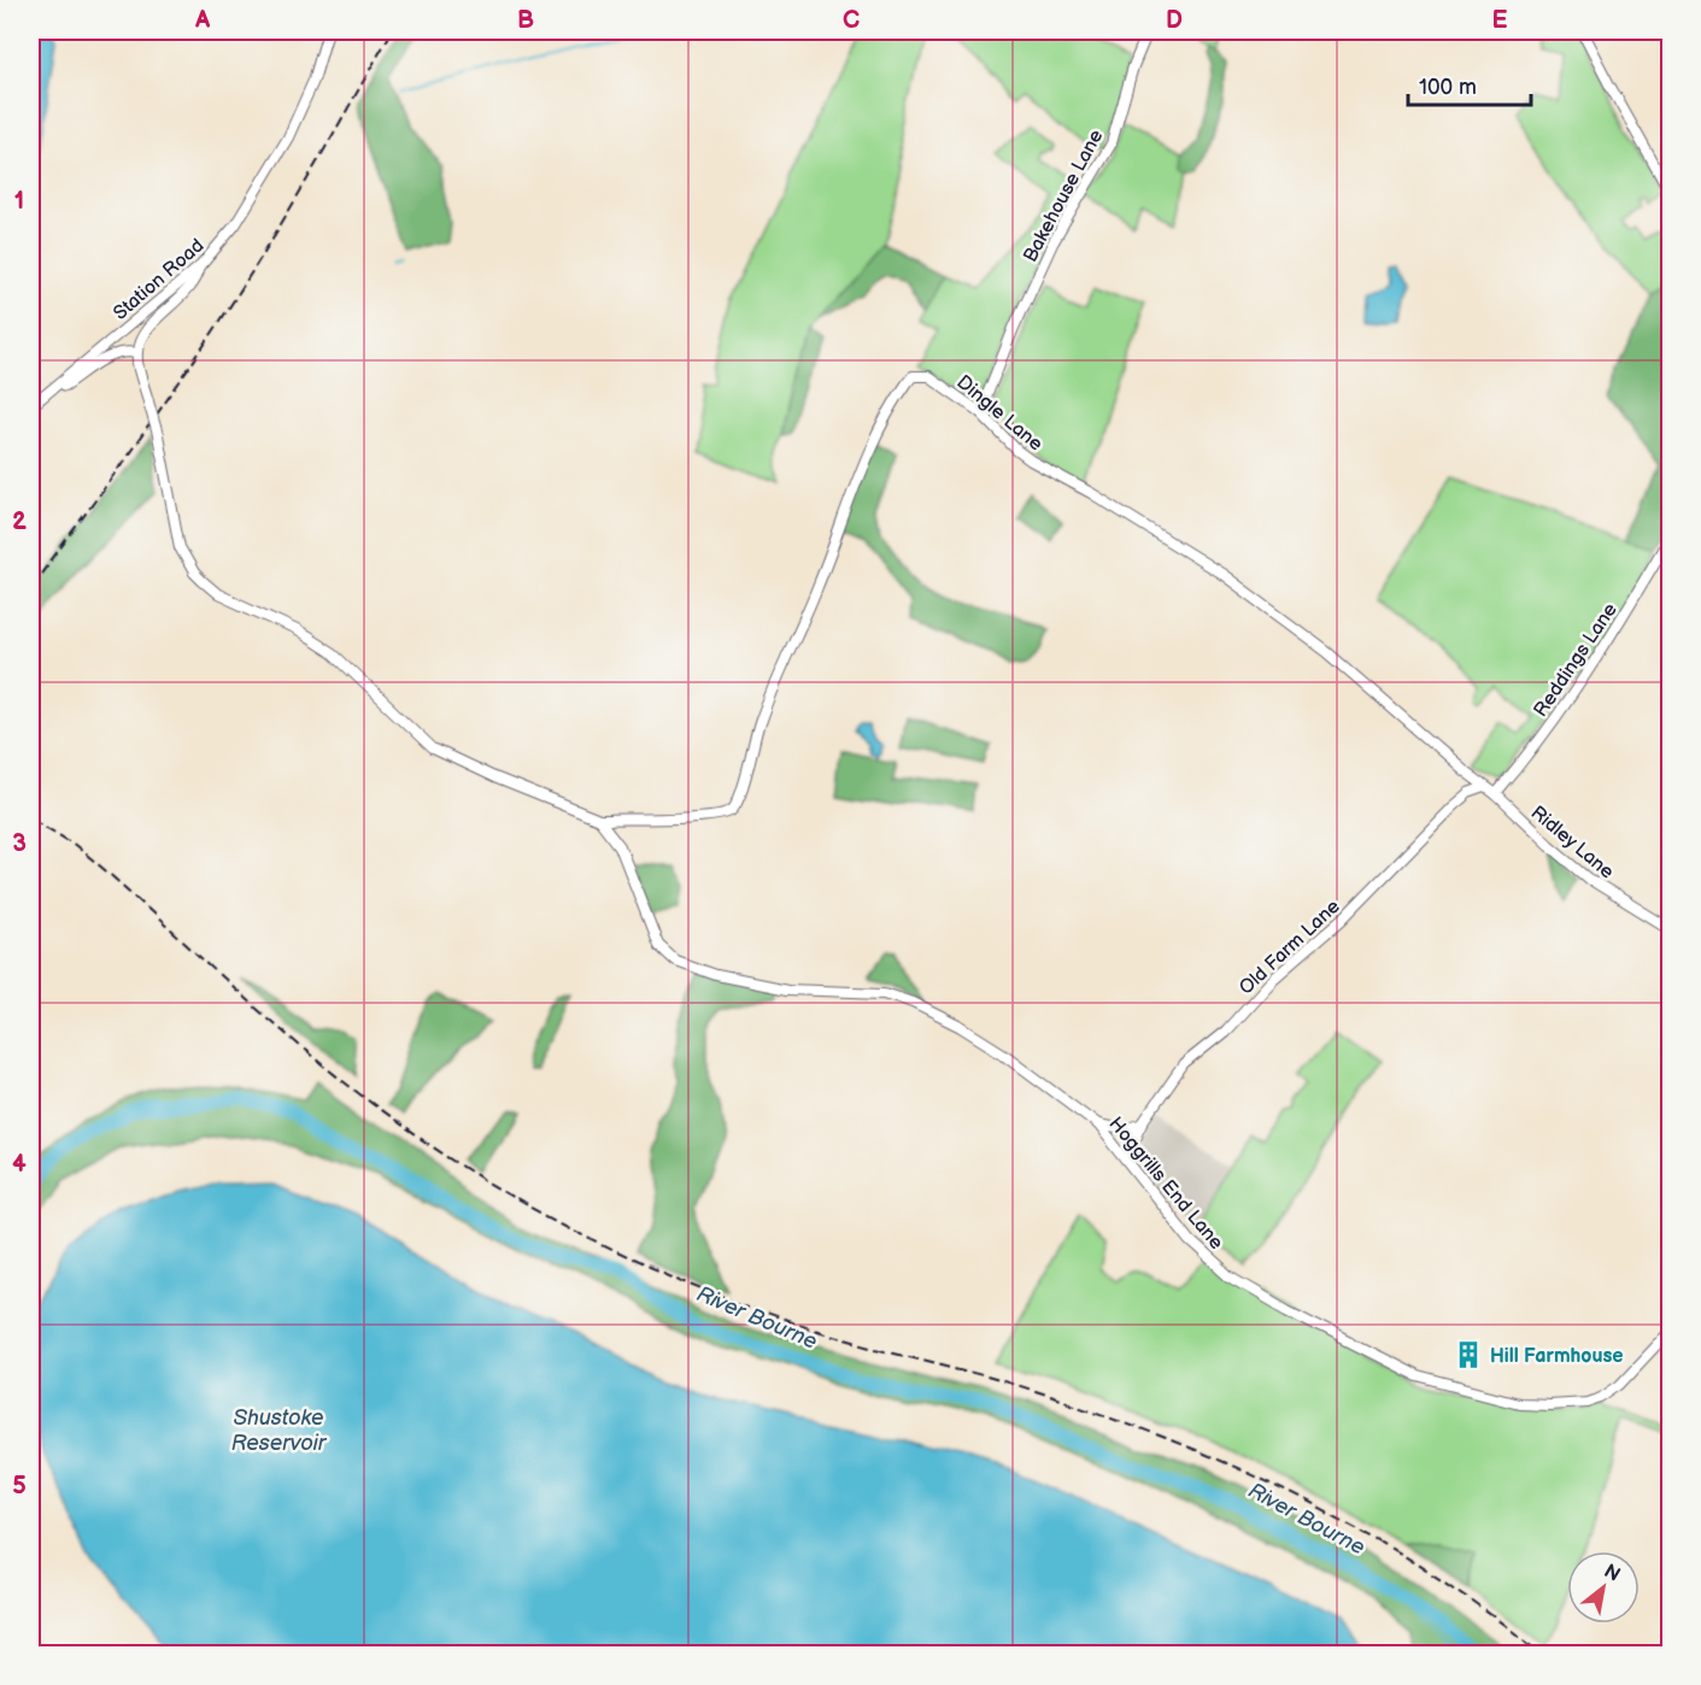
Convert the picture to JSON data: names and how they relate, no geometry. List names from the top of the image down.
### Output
{
  "streets": {
    "street": [
      "Bakehouse Lane",
      "Station Road",
      "Dingle Lane",
      "Reddings Lane",
      "Ridley Lane",
      "Old Farm Lane",
      "Hoggrills End Lane"
    ]
  },
  "crossings": [
    ["Bakehouse Lane", "Dingle Lane"],
    ["Dingle Lane", "Reddings Lane"],
    ["Dingle Lane", "Ridley Lane"],
    ["Dingle Lane", "Old Farm Lane"],
    ["Reddings Lane", "Ridley Lane"],
    ["Old Farm Lane", "Hoggrills End Lane"]
  ],
  "water": ["River Bourne", "Shustoke Reservoir"],
  "places": {
    "building": ["Hill Farmhouse"]
  },
  "scale_bar": "100 m",
  "north": "top right",
  "grid": {
    "columns": [
      "A",
      "B",
      "C",
      "D",
      "E"
    ],
    "rows": [
      "1",
      "2",
      "3",
      "4",
      "5"
    ]
  }
}
